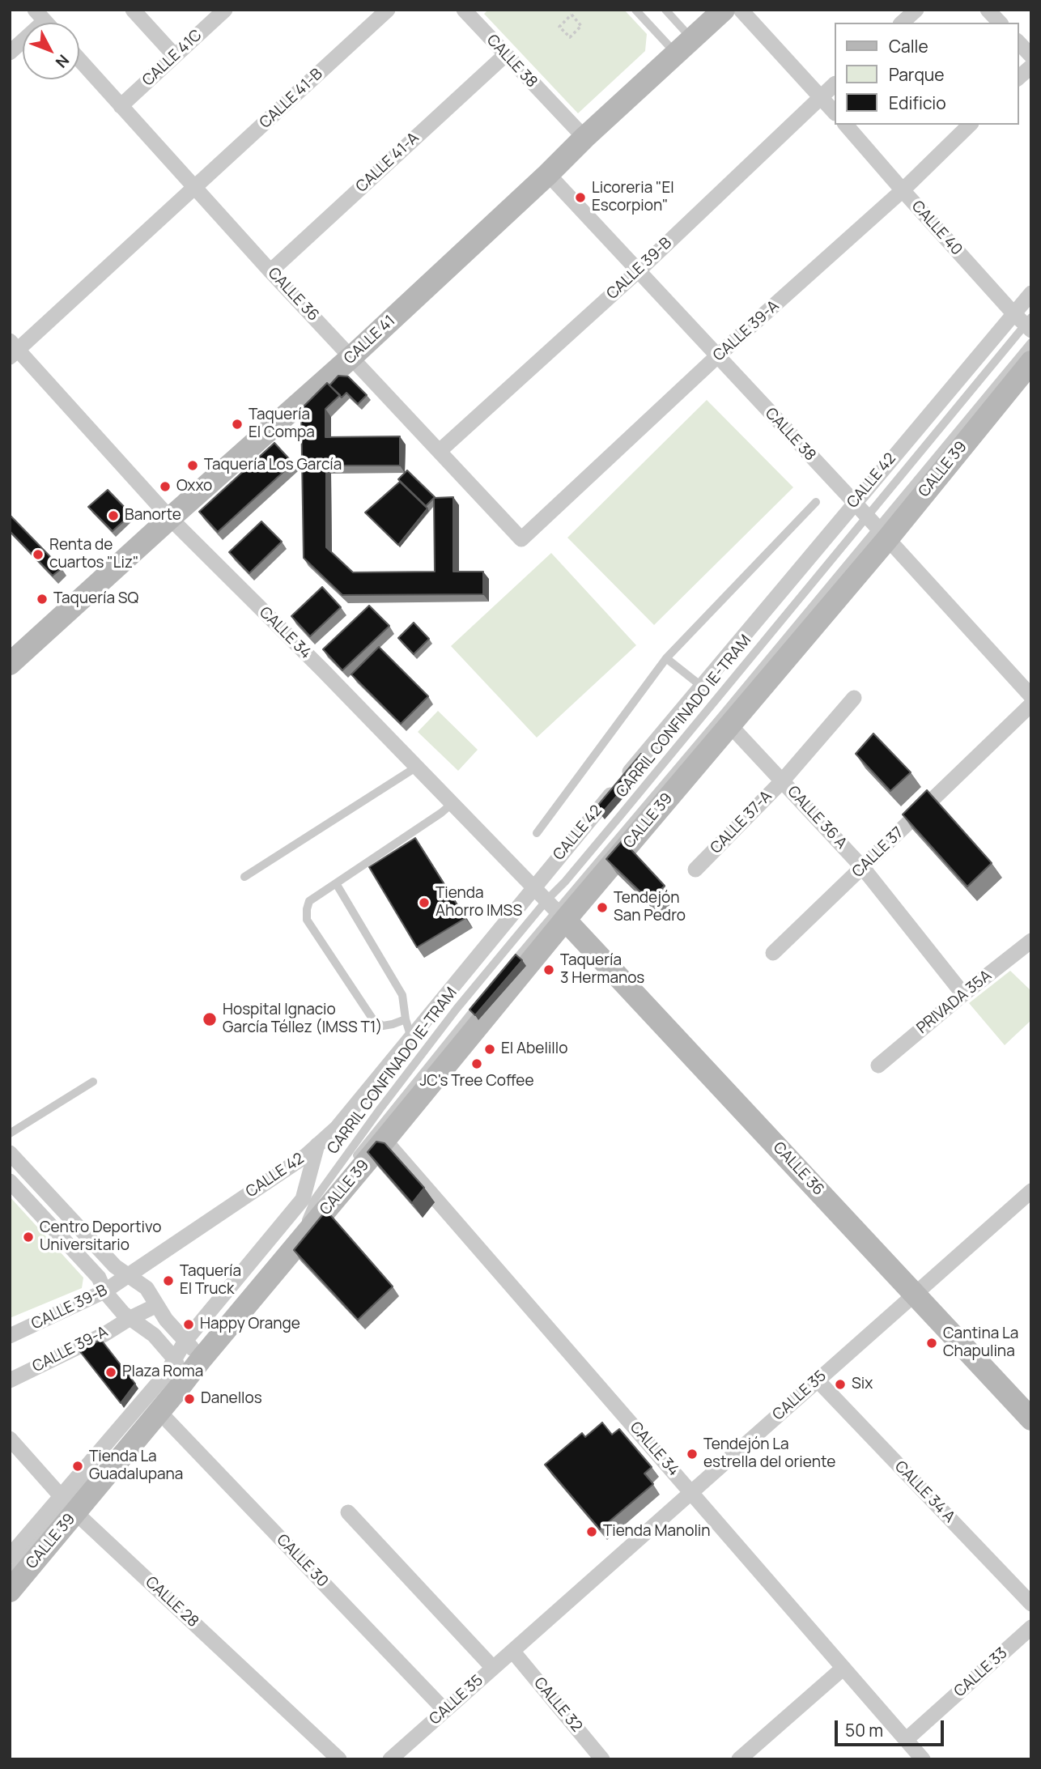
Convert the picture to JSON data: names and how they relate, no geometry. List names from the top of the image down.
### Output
{
  "streets": {
    "street": [
      "CALLE 41C",
      "CALLE 38",
      "CALLE 41-B",
      "CALLE 41-A",
      "CALLE 40",
      "CALLE 39-B",
      "CALLE 36",
      "CALLE 39-A",
      "CALLE 41",
      "CALLE 39",
      "CALLE 42",
      "CALLE 34",
      "CALLE 36 A",
      "CALLE 37-A",
      "CALLE 37",
      "PRIVADA 35A",
      "CALLE 35",
      "CALLE 34 A",
      "CALLE 30",
      "CALLE 28",
      "CALLE 33",
      "CALLE 32"
    ],
    "lane": ["CARRIL CONFINADO IE-TRAM"]
  },
  "crossings": [
    ["CALLE 41C", "CALLE 36"],
    ["CALLE 38", "CALLE 41-A"],
    ["CALLE 38", "CALLE 39-B"],
    ["CALLE 38", "CALLE 39-A"],
    ["CALLE 38", "CALLE 41"],
    ["CALLE 38", "CALLE 39"],
    ["CALLE 38", "CALLE 42"],
    ["CALLE 38", "CARRIL CONFINADO IE-TRAM"],
    ["CALLE 41-B", "CALLE 36"],
    ["CALLE 41-A", "CALLE 36"],
    ["CALLE 40", "CALLE 39-A"],
    ["CALLE 40", "CALLE 42"],
    ["CALLE 40", "CARRIL CONFINADO IE-TRAM"],
    ["CALLE 39-B", "CALLE 36"],
    ["CALLE 39-B", "CALLE 42"],
    ["CALLE 36", "CALLE 39-A"],
    ["CALLE 36", "CALLE 41"],
    ["CALLE 36", "CALLE 39"],
    ["CALLE 36", "CALLE 34"],
    ["CALLE 36", "CARRIL CONFINADO IE-TRAM"],
    ["CALLE 36", "CALLE 35"],
    ["CALLE 41", "CALLE 34"],
    ["CALLE 39", "CALLE 34"],
    ["CALLE 39", "CARRIL CONFINADO IE-TRAM"],
    ["CALLE 39", "CALLE 36 A"],
    ["CALLE 39", "CALLE 30"],
    ["CALLE 39", "CALLE 28"],
    ["CALLE 42", "CALLE 34"],
    ["CALLE 34", "CARRIL CONFINADO IE-TRAM"],
    ["CALLE 34", "CALLE 35"],
    ["CALLE 34", "CALLE 33"],
    ["CALLE 36 A", "CALLE 37-A"],
    ["CALLE 36 A", "CALLE 37"],
    ["CALLE 36 A", "PRIVADA 35A"],
    ["CALLE 35", "CALLE 34 A"],
    ["CALLE 35", "CALLE 30"],
    ["CALLE 35", "CALLE 32"]
  ],
  "places": [
    "Licoreria \"El Escorpion\"",
    "Taquería El Compa",
    "Taquería Los García",
    "Oxxo",
    "Banorte",
    "Renta de cuartos \"Liz\"",
    "Taquería SQ",
    "Tienda Ahorro IMSS",
    "Tendejón San Pedro",
    "Taquería 3 Hermanos",
    "Hospital Ignacio García Téllez (IMSS T1)",
    "El Abelillo",
    "JC's Tree Coffee",
    "Centro Deportivo Universitario",
    "Taquería El Truck",
    "Happy Orange",
    "Cantina La Chapulina",
    "Plaza Roma",
    "Six",
    "Danellos",
    "Tendejón La estrella del oriente",
    "Tienda La Guadalupana",
    "Tienda Manolin"
  ],
  "legend": ["Calle", "Parque", "Edificio"],
  "scale_bar": "50 m",
  "north": "bottom right"
}
